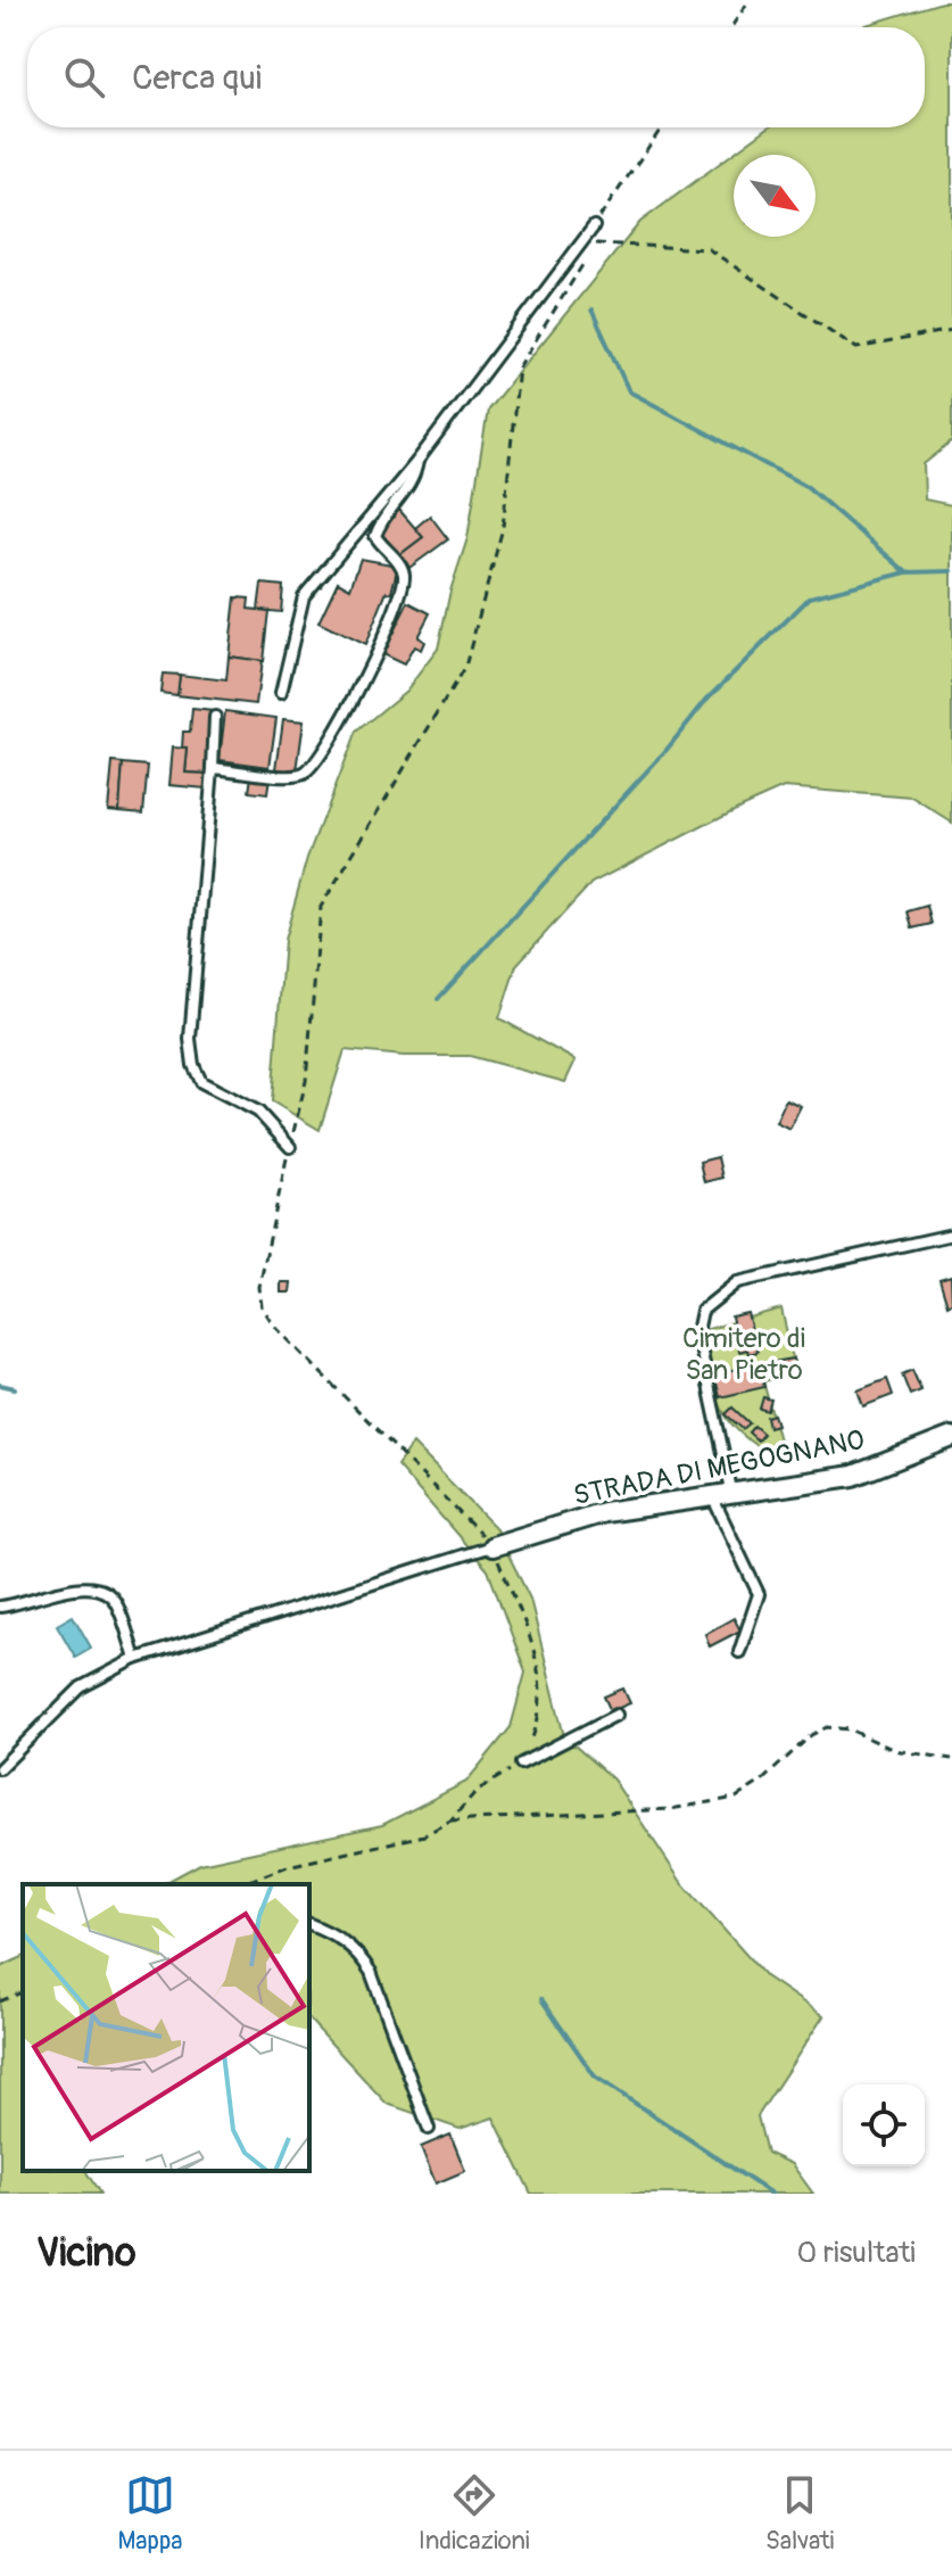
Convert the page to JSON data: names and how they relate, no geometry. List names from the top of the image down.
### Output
{
  "streets": {
    "street": ["STRADA DI MEGOGNANO"]
  },
  "parks": ["Cimitero di San Pietro"],
  "north": "bottom right",
  "page": {
    "search": "Cerca qui",
    "heading": ["Vicino", "0 risultati"],
    "nav": ["Mappa", "Indicazioni", "Salvati"]
  }
}
